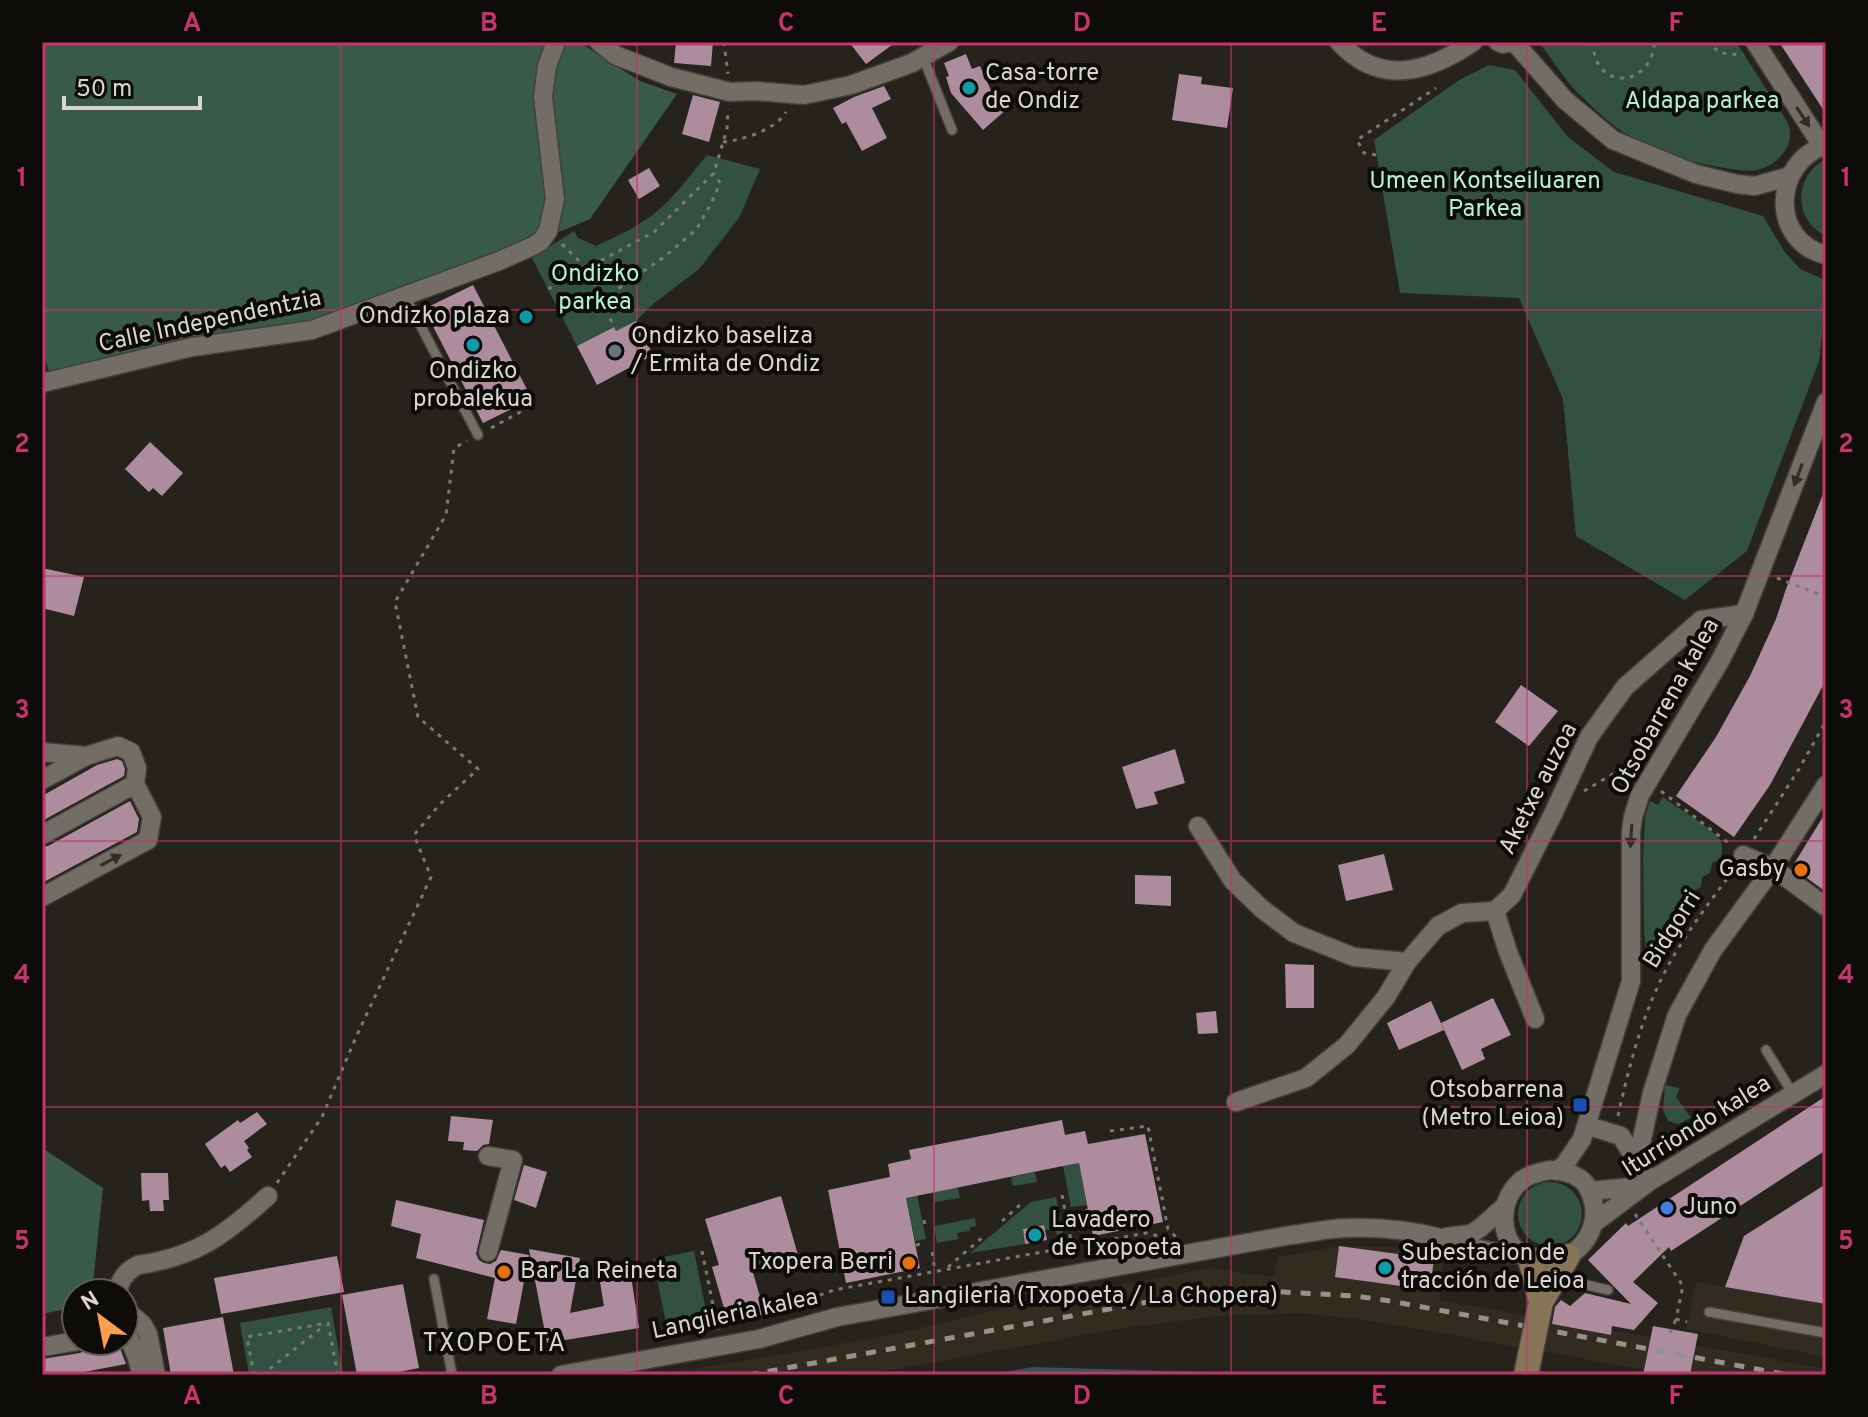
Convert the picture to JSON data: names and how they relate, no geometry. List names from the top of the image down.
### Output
{
  "streets": {
    "street": [
      "Calle Independentzia",
      "Otsobarrena kalea",
      "Aketxe auzoa",
      "Iturriondo kalea",
      "Langileria kalea"
    ],
    "path": ["Bidgorri"]
  },
  "crossings": [
    ["Otsobarrena kalea", "Aketxe auzoa"],
    ["Iturriondo kalea", "Langileria kalea"]
  ],
  "districts": ["TXOPOETA"],
  "parks": ["Aldapa parkea", "Umeen Kontseiluaren Parkea", "Ondizko parkea"],
  "places": {
    "other": [
      "Casa-torre de Ondiz",
      "Ondizko plaza",
      "Ondizko probalekua",
      "Ondizko baseliza / Ermita de Ondiz",
      "Gasby",
      "Juno",
      "Lavadero de Txopoeta",
      "Txopera Berri",
      "Subestacion de tracción de Leioa",
      "Bar La Reineta"
    ],
    "transit": ["Otsobarrena (Metro Leioa)", "Langileria (Txopoeta / La Chopera)"]
  },
  "scale_bar": "50 m",
  "north": "top left",
  "grid": {
    "columns": [
      "A",
      "B",
      "C",
      "D",
      "E",
      "F"
    ],
    "rows": [
      "1",
      "2",
      "3",
      "4",
      "5"
    ]
  }
}
